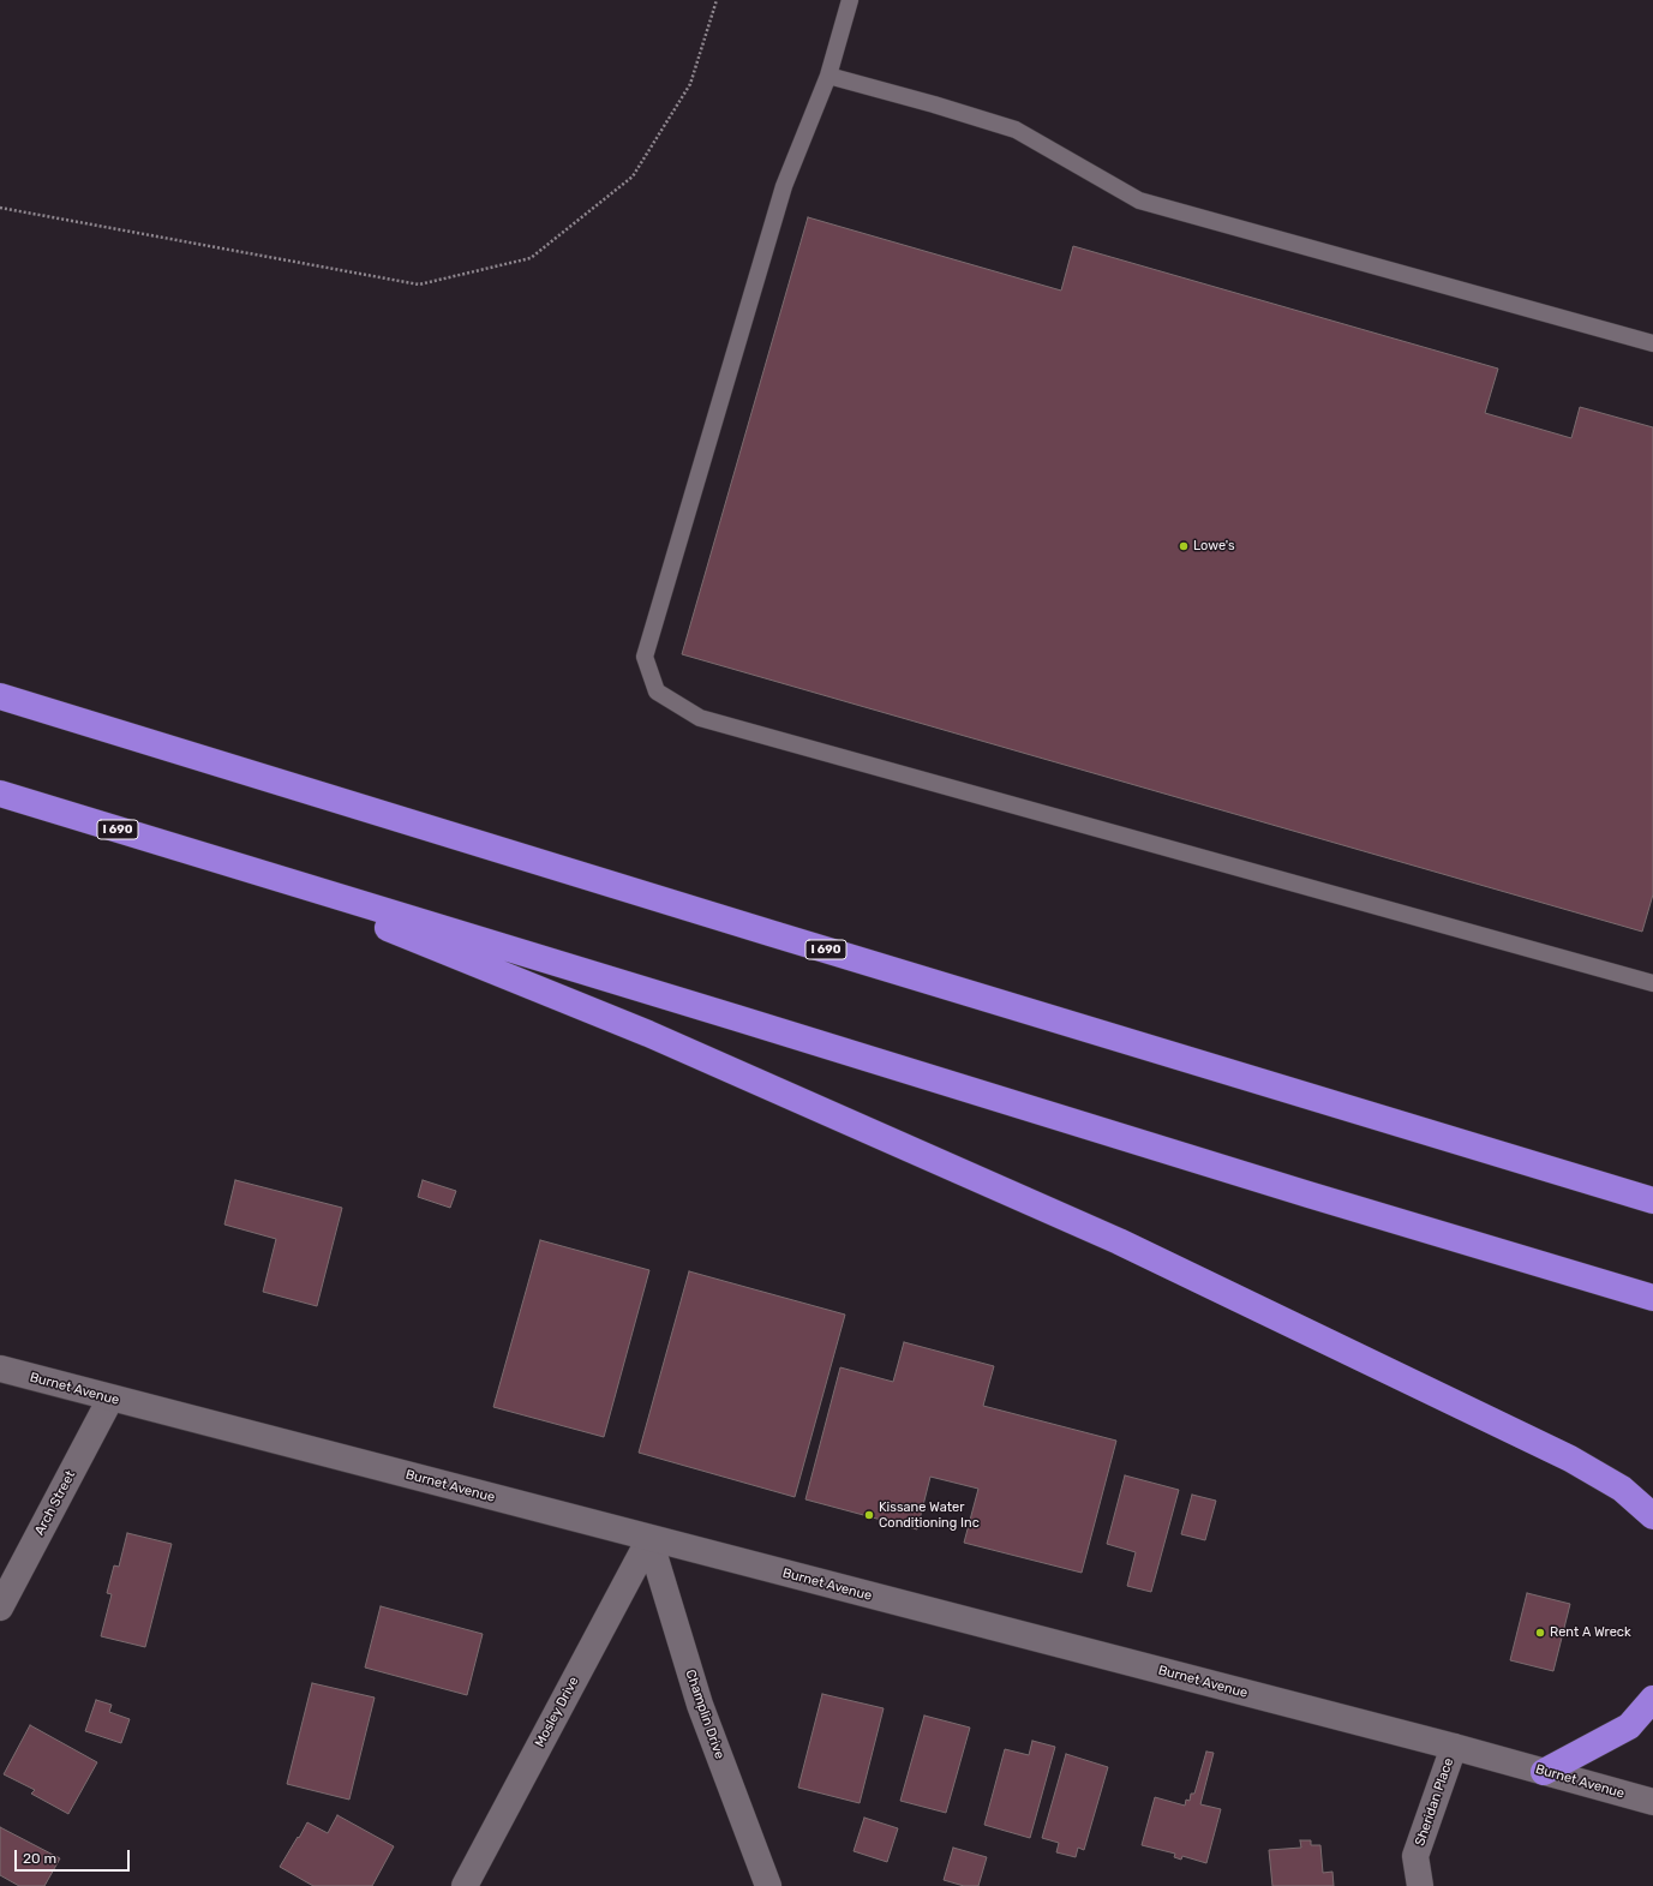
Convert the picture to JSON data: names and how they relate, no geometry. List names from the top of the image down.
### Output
{
  "streets": {
    "highway": ["I 690"],
    "street": [
      "Burnet Avenue",
      "Arch Street",
      "Mosley Drive",
      "Champlin Drive",
      "Sheridan Place"
    ]
  },
  "crossings": [
    ["Burnet Avenue", "Arch Street"],
    ["Burnet Avenue", "Mosley Drive"],
    ["Burnet Avenue", "Champlin Drive"],
    ["Burnet Avenue", "Sheridan Place"],
    ["Mosley Drive", "Champlin Drive"]
  ],
  "places": ["Lowe's", "Kissane Water Conditioning Inc", "Rent A Wreck"],
  "scale_bar": "20 m"
}
